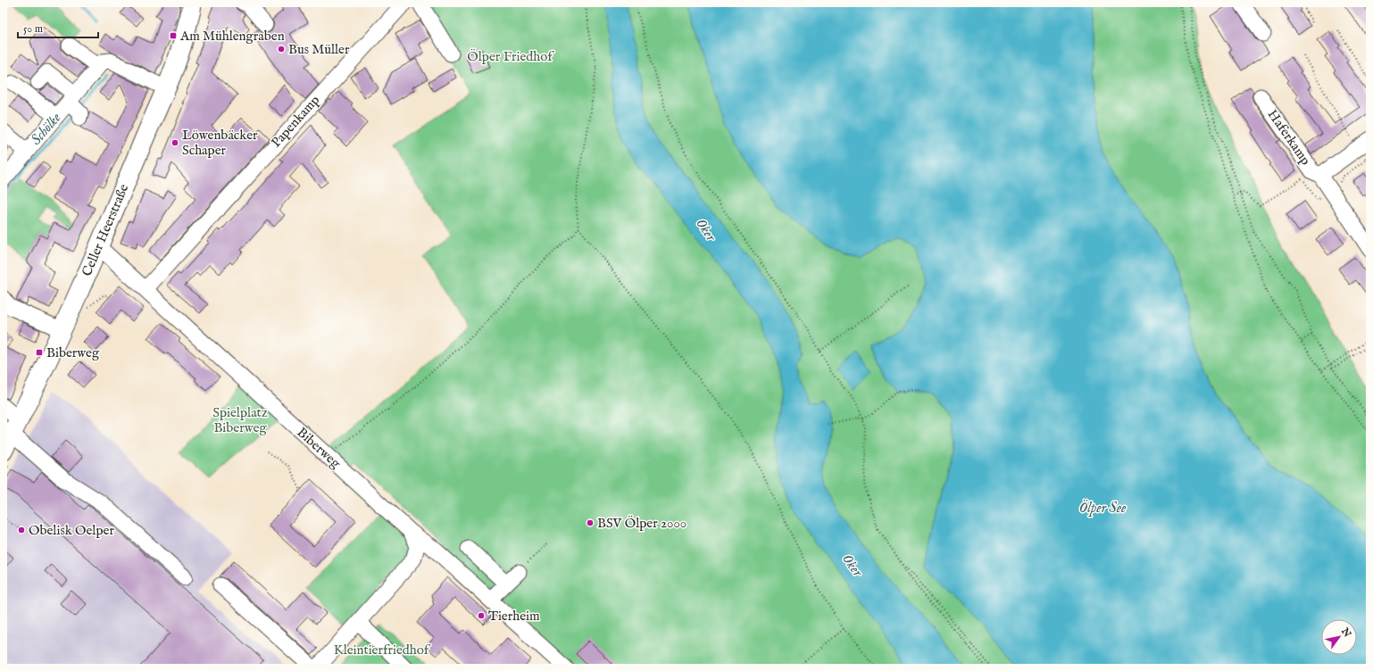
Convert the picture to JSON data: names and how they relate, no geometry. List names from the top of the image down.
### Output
{
  "streets": {
    "main road": ["Celler Heerstraße"],
    "street": ["Papenkamp", "Haferkamp", "Biberweg"]
  },
  "crossings": [
    ["Papenkamp", "Biberweg"],
    ["Celler Heerstraße", "Biberweg"]
  ],
  "water": ["Schölke", "Oker", "Ölper See"],
  "parks": ["Ölper Friedhof", "Spielplatz Biberweg", "Kleintierfriedhof"],
  "places": {
    "transit": ["Am Mühlengraben", "Biberweg"],
    "other": [
      "Bus Müller",
      "Löwenbäcker Schaper",
      "BSV Ölper 2000",
      "Obelisk Oelper",
      "Tierheim"
    ]
  },
  "scale_bar": "50 m",
  "north": "top right"
}
